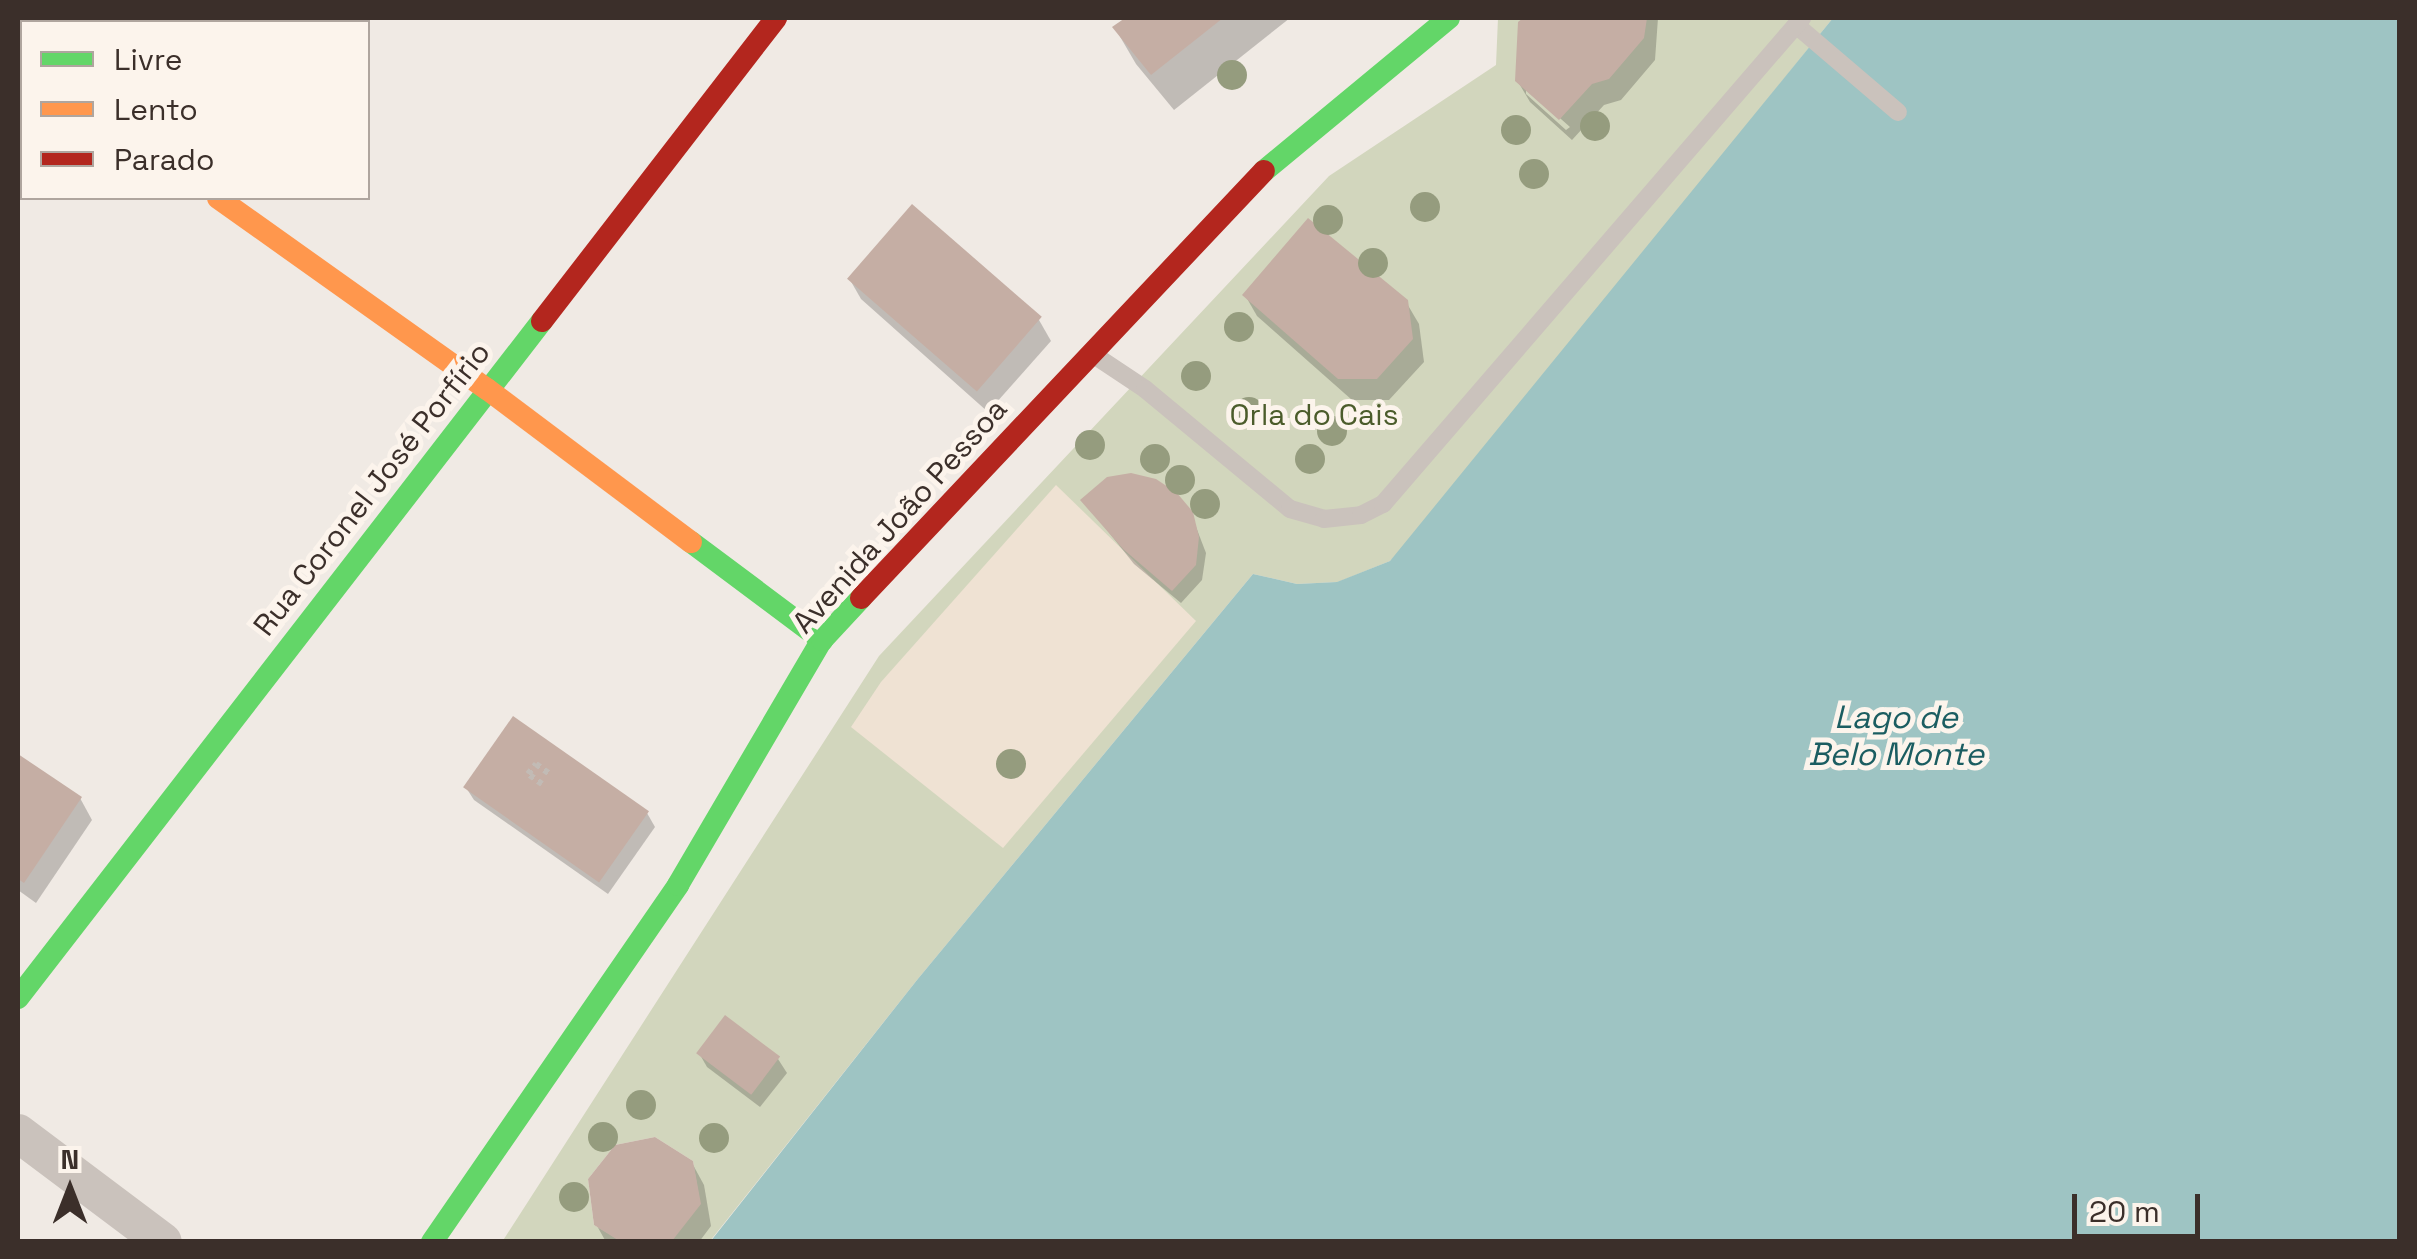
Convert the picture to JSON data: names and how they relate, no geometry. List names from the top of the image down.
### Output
{
  "streets": {
    "street": ["Rua Coronel José Porfírio", "Avenida João Pessoa"]
  },
  "water": ["Lago de Belo Monte"],
  "parks": ["Orla do Cais"],
  "legend": ["Livre", "Lento", "Parado"],
  "scale_bar": "20 m",
  "north": "top"
}
